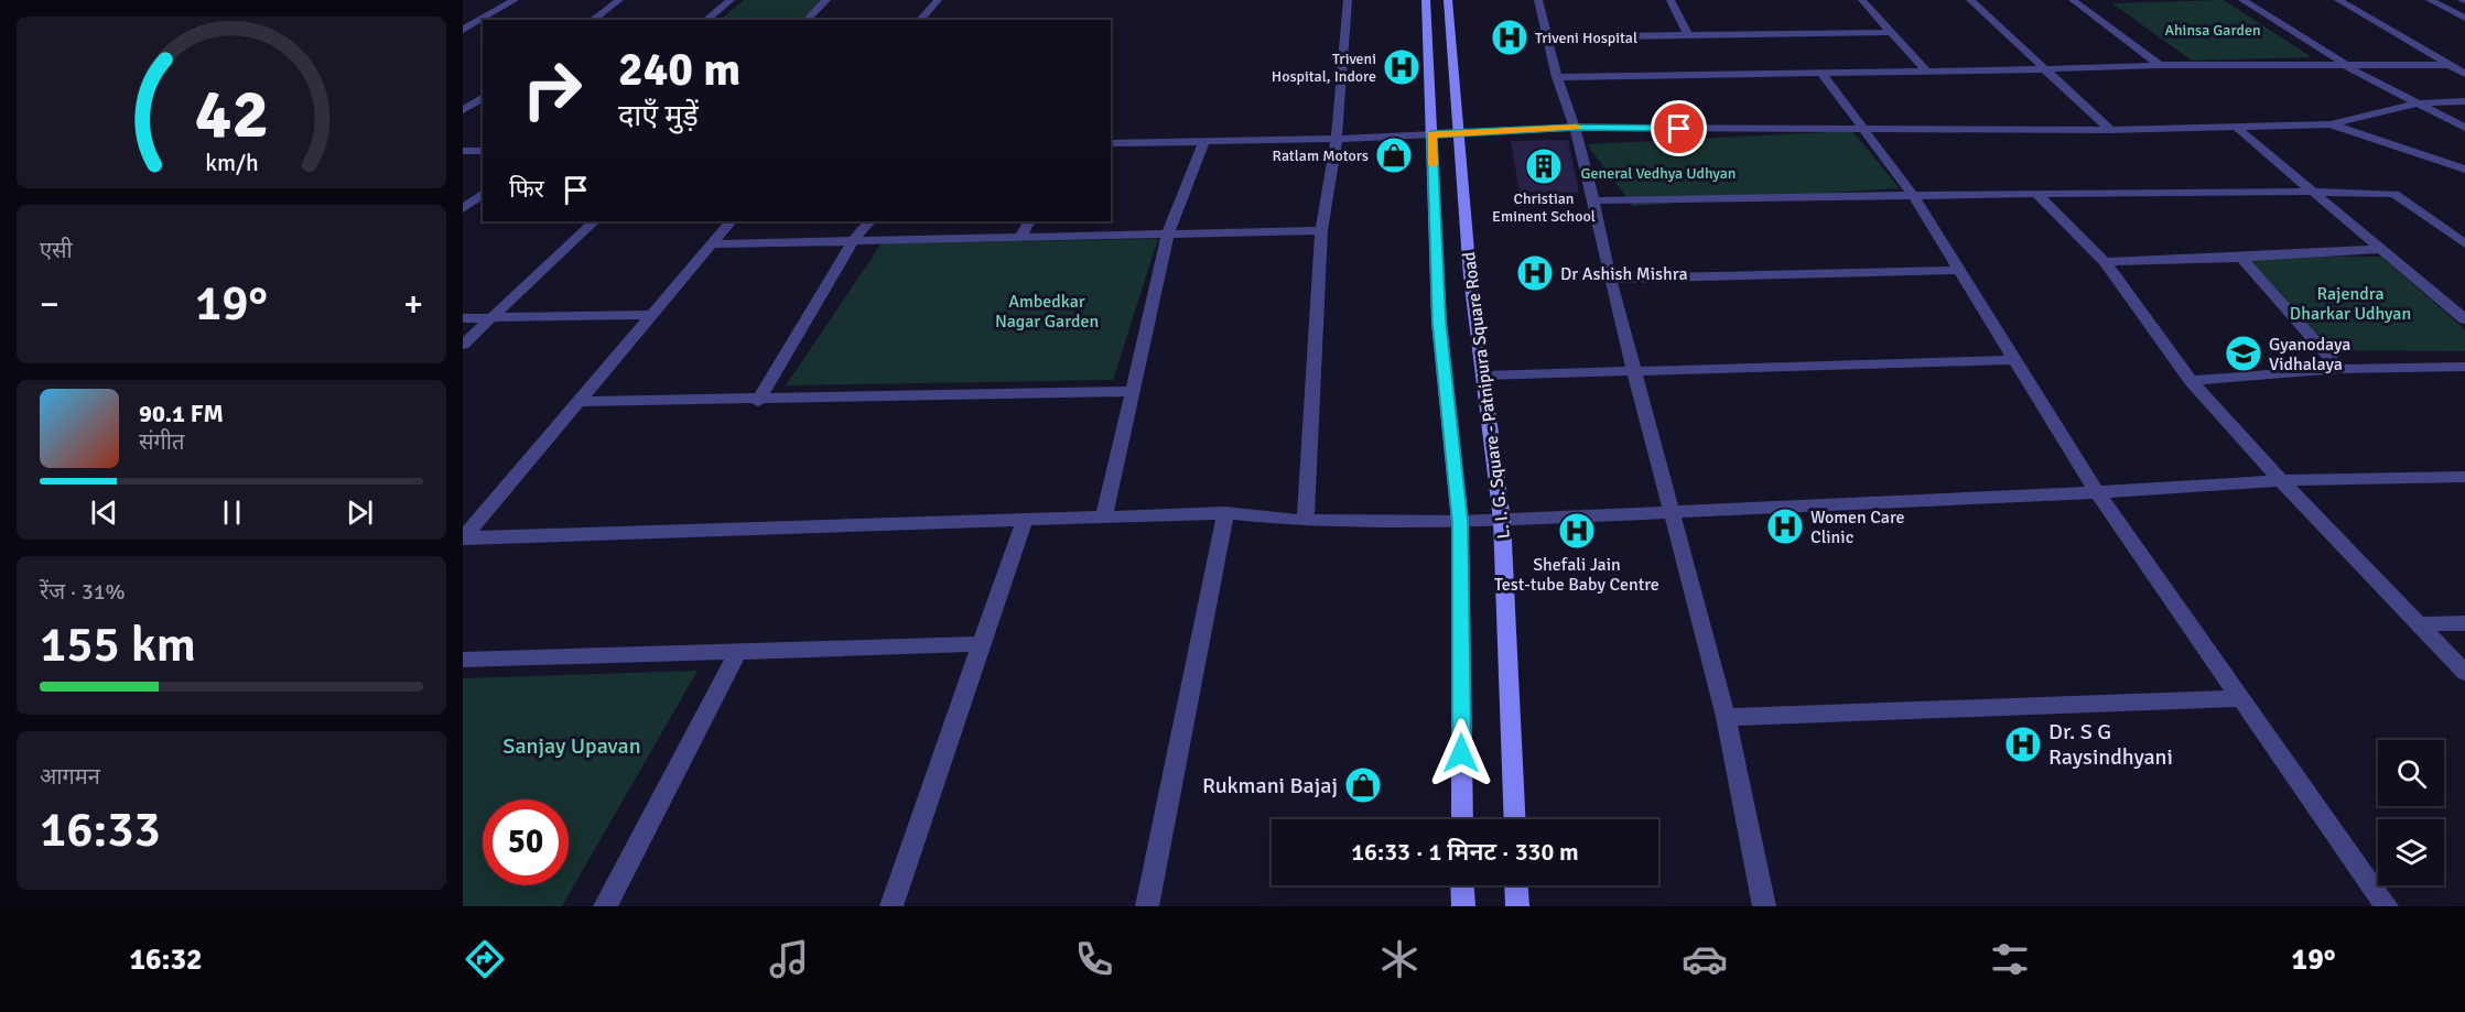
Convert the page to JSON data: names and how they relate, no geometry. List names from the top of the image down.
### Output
{
  "streets": {
    "main road": ["L. I. G. Square - Patnipura Square Road"]
  },
  "parks": [
    "Ahinsa Garden",
    "General Vedhya Udhyan",
    "Rajendra Dharkar Udhyan",
    "Ambedkar Nagar Garden",
    "Sanjay Upavan"
  ],
  "places": {
    "hospital": [
      "Triveni Hospital",
      "Triveni Hospital, Indore",
      "Dr Ashish Mishra",
      "Women Care Clinic",
      "Shefali Jain Test-tube Baby Centre",
      "Dr. S G Raysindhyani"
    ],
    "shop": ["Ratlam Motors", "Rukmani Bajaj"],
    "building": ["Christian Eminent School"],
    "school or university": ["Gyanodaya Vidhalaya"]
  },
  "page": {
    "turn": ["240 m", "दाएँ मुड़ें"],
    "then": "फिर",
    "tile": [
      "एसी",
      ["रेंज · 31%", "155 km"],
      ["आगमन", "16:33"]
    ],
    "heat": ["−", "19°", "+"],
    "song": ["90.1 FM", "संगीत"],
    "limit": "50",
    "trip": "16:33 · 1 मिनट · 330 m",
    "tabs": ["16:32", "19°"],
    "gauge": ["42", "km/h"]
  }
}
